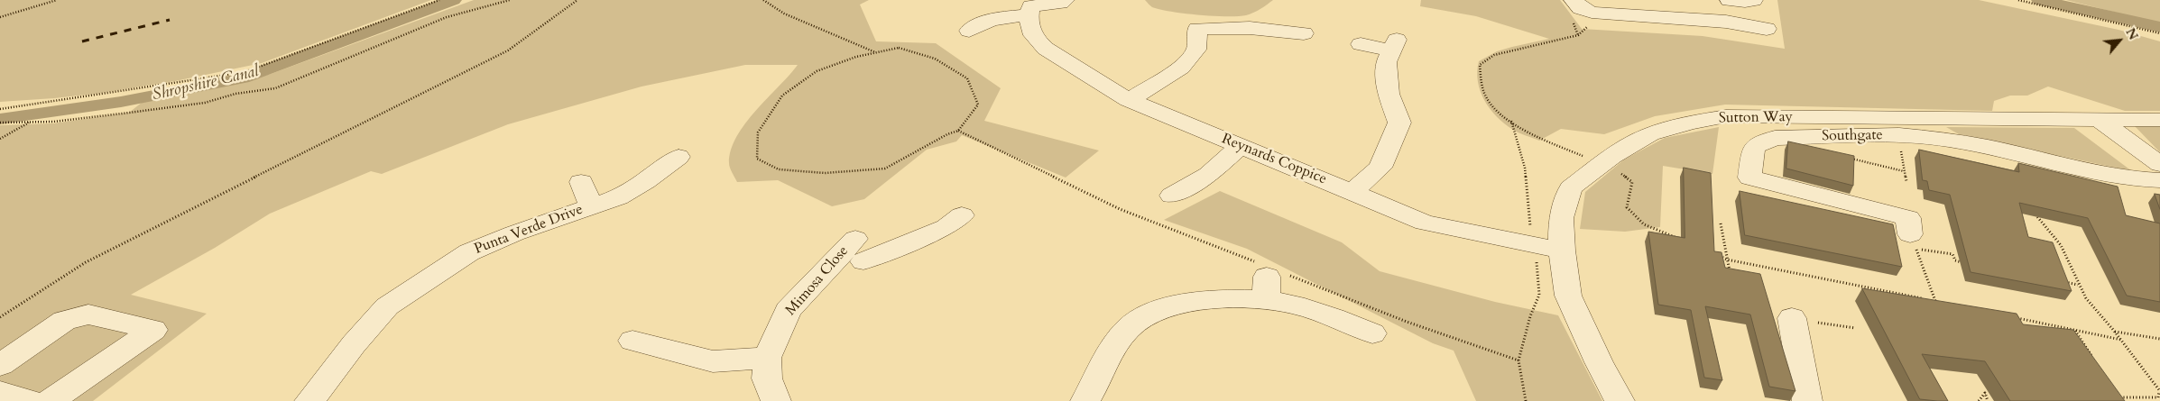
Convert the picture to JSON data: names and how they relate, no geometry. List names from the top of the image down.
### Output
{
  "streets": {
    "street": [
      "Sutton Way",
      "Southgate",
      "Reynards Coppice",
      "Punta Verde Drive",
      "Mimosa Close"
    ]
  },
  "crossings": [
    ["Sutton Way", "Reynards Coppice"]
  ],
  "water": ["Shropshire Canal"],
  "north": "top right"
}
